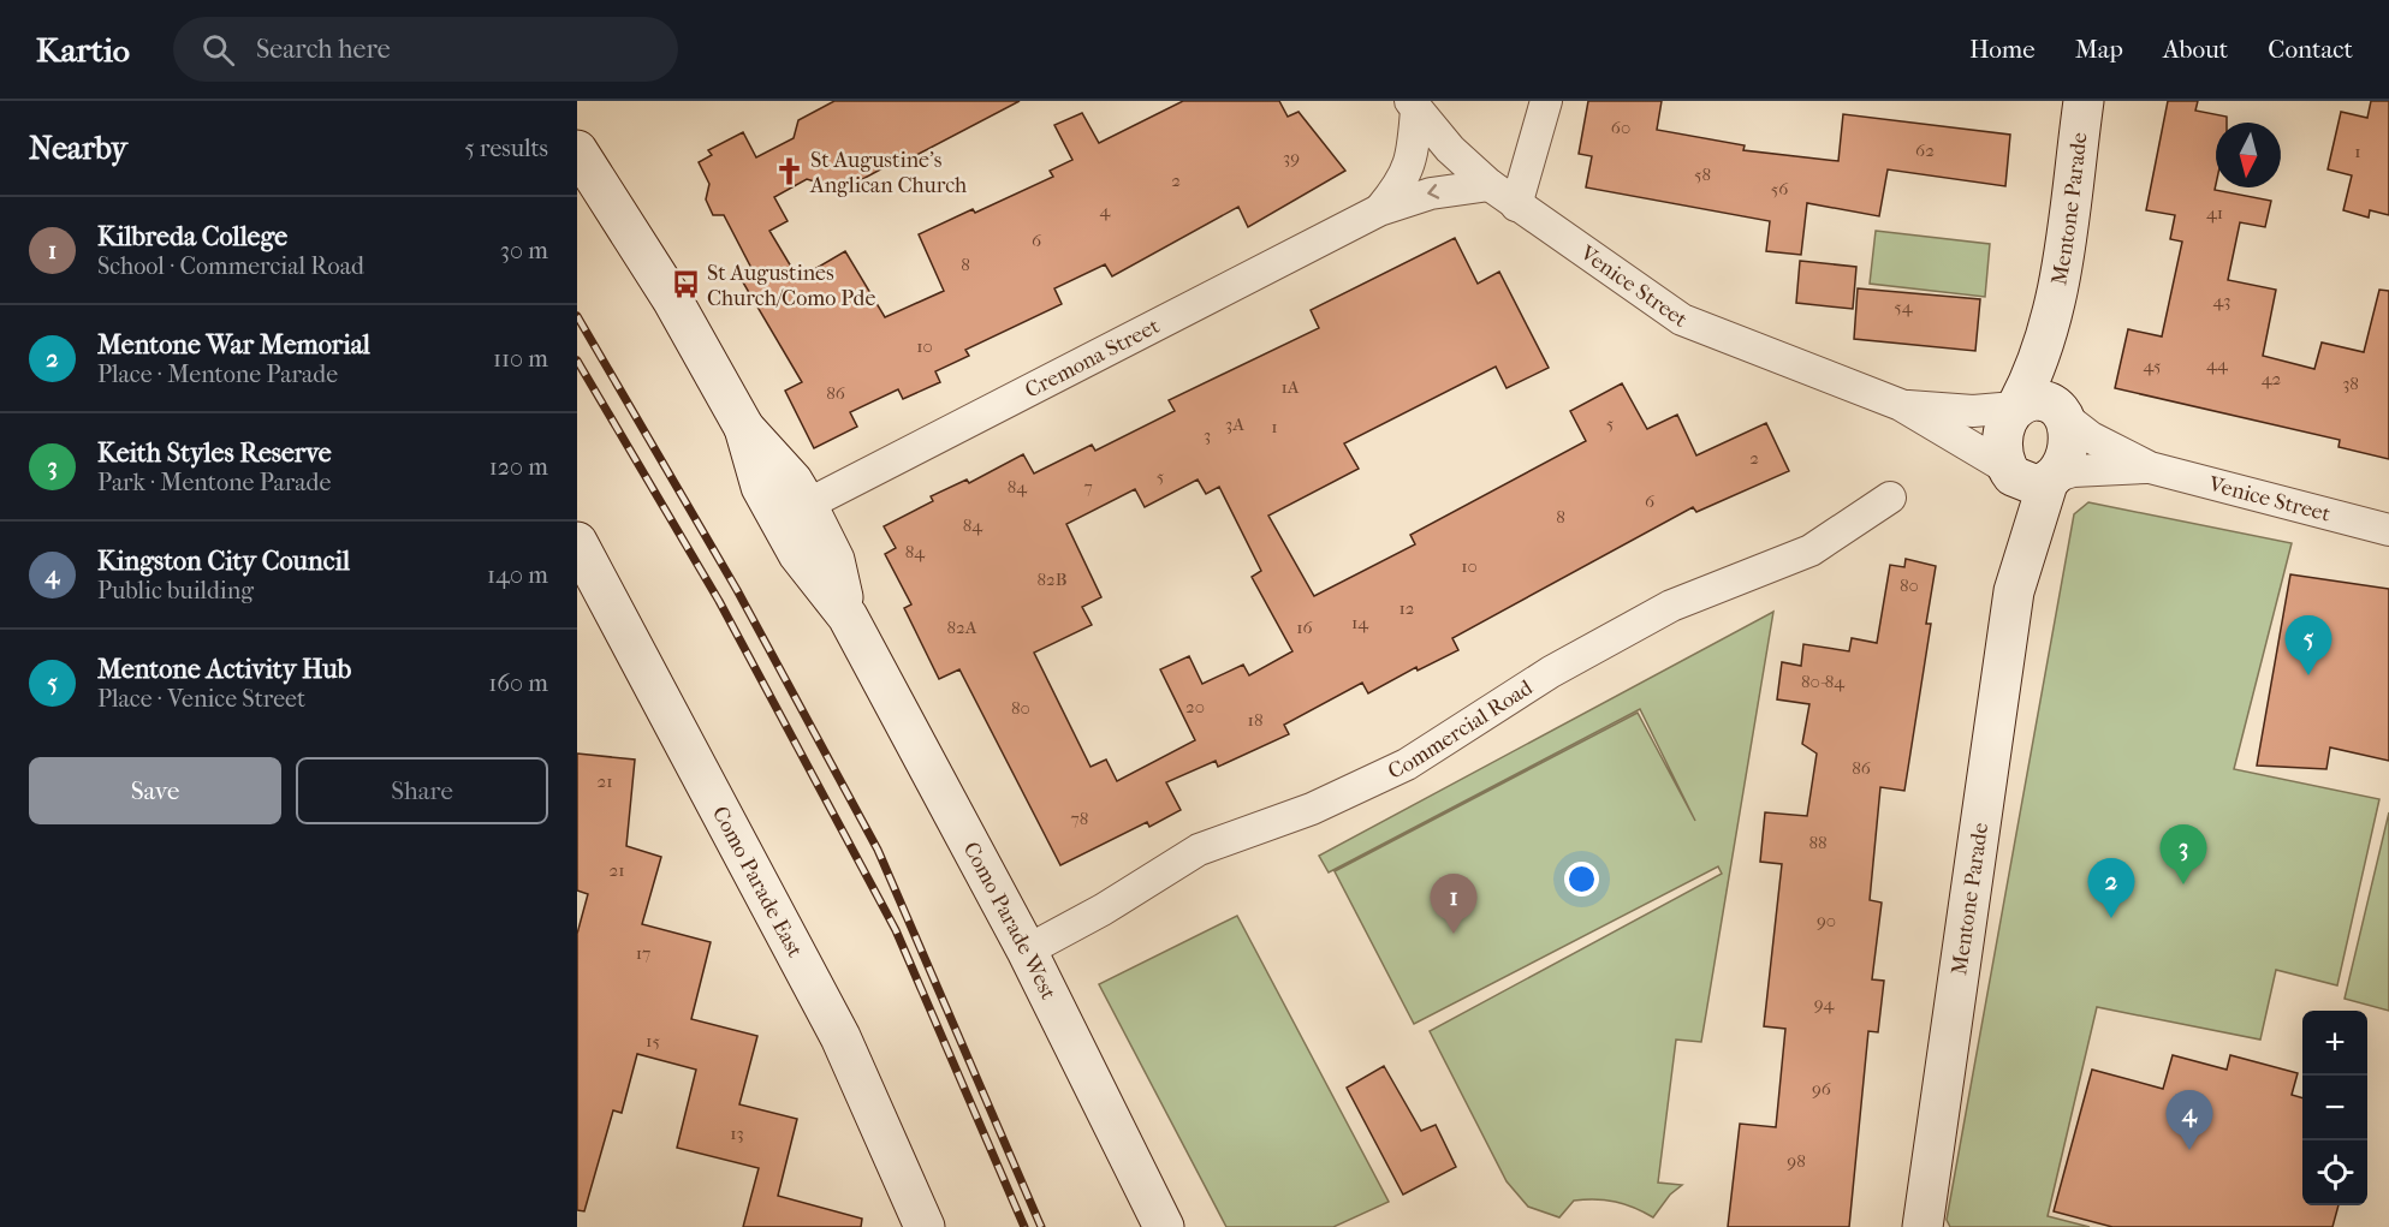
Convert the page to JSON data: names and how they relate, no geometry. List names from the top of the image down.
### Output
{
  "streets": {
    "street": [
      "Mentone Parade",
      "Venice Street",
      "Cremona Street",
      "Commercial Road",
      "Como Parade East",
      "Como Parade West"
    ]
  },
  "crossings": [
    ["Mentone Parade", "Venice Street"],
    ["Venice Street", "Cremona Street"],
    ["Cremona Street", "Como Parade West"],
    ["Commercial Road", "Como Parade West"]
  ],
  "places": {
    "church": ["St Augustine's Anglican Church"],
    "bus stop": ["St Augustines Church/Como Pde"]
  },
  "house_numbers": [
    "60",
    "62",
    "1",
    "39",
    "58",
    "2",
    "56",
    "4",
    "41",
    "6",
    "8",
    "43",
    "54",
    "10",
    "44",
    "45",
    "42",
    "38",
    "1A",
    "86",
    "5",
    "3A",
    "1",
    "3",
    "2",
    "5",
    "84",
    "7",
    "6",
    "8",
    "84",
    "84",
    "10",
    "82B",
    "80",
    "12",
    "14",
    "82A",
    "16",
    "80-84",
    "20",
    "80",
    "18",
    "86",
    "21",
    "78",
    "88",
    "21",
    "90",
    "17",
    "94",
    "15",
    "96",
    "13",
    "98"
  ],
  "north": "bottom",
  "page": {
    "header": "Kartio",
    "search": "Search here",
    "nav": [
      "Home",
      "Map",
      "About",
      "Contact"
    ],
    "heading": ["Nearby", "5 results"],
    "list": [
      {
        "mark": "1",
        "name": "Kilbreda College",
        "note": "School · Commercial Road",
        "value": "30 m"
      },
      {
        "mark": "2",
        "name": "Mentone War Memorial",
        "note": "Place · Mentone Parade",
        "value": "110 m"
      },
      {
        "mark": "3",
        "name": "Keith Styles Reserve",
        "note": "Park · Mentone Parade",
        "value": "120 m"
      },
      {
        "mark": "4",
        "name": "Kingston City Council",
        "note": "Public building",
        "value": "140 m"
      },
      {
        "mark": "5",
        "name": "Mentone Activity Hub",
        "note": "Place · Venice Street",
        "value": "160 m"
      }
    ],
    "pins": [
      "5",
      "3",
      "2",
      "1",
      "4"
    ],
    "buttons": ["Save", "Share"],
    "map_buttons": ["+", "−"]
  }
}
